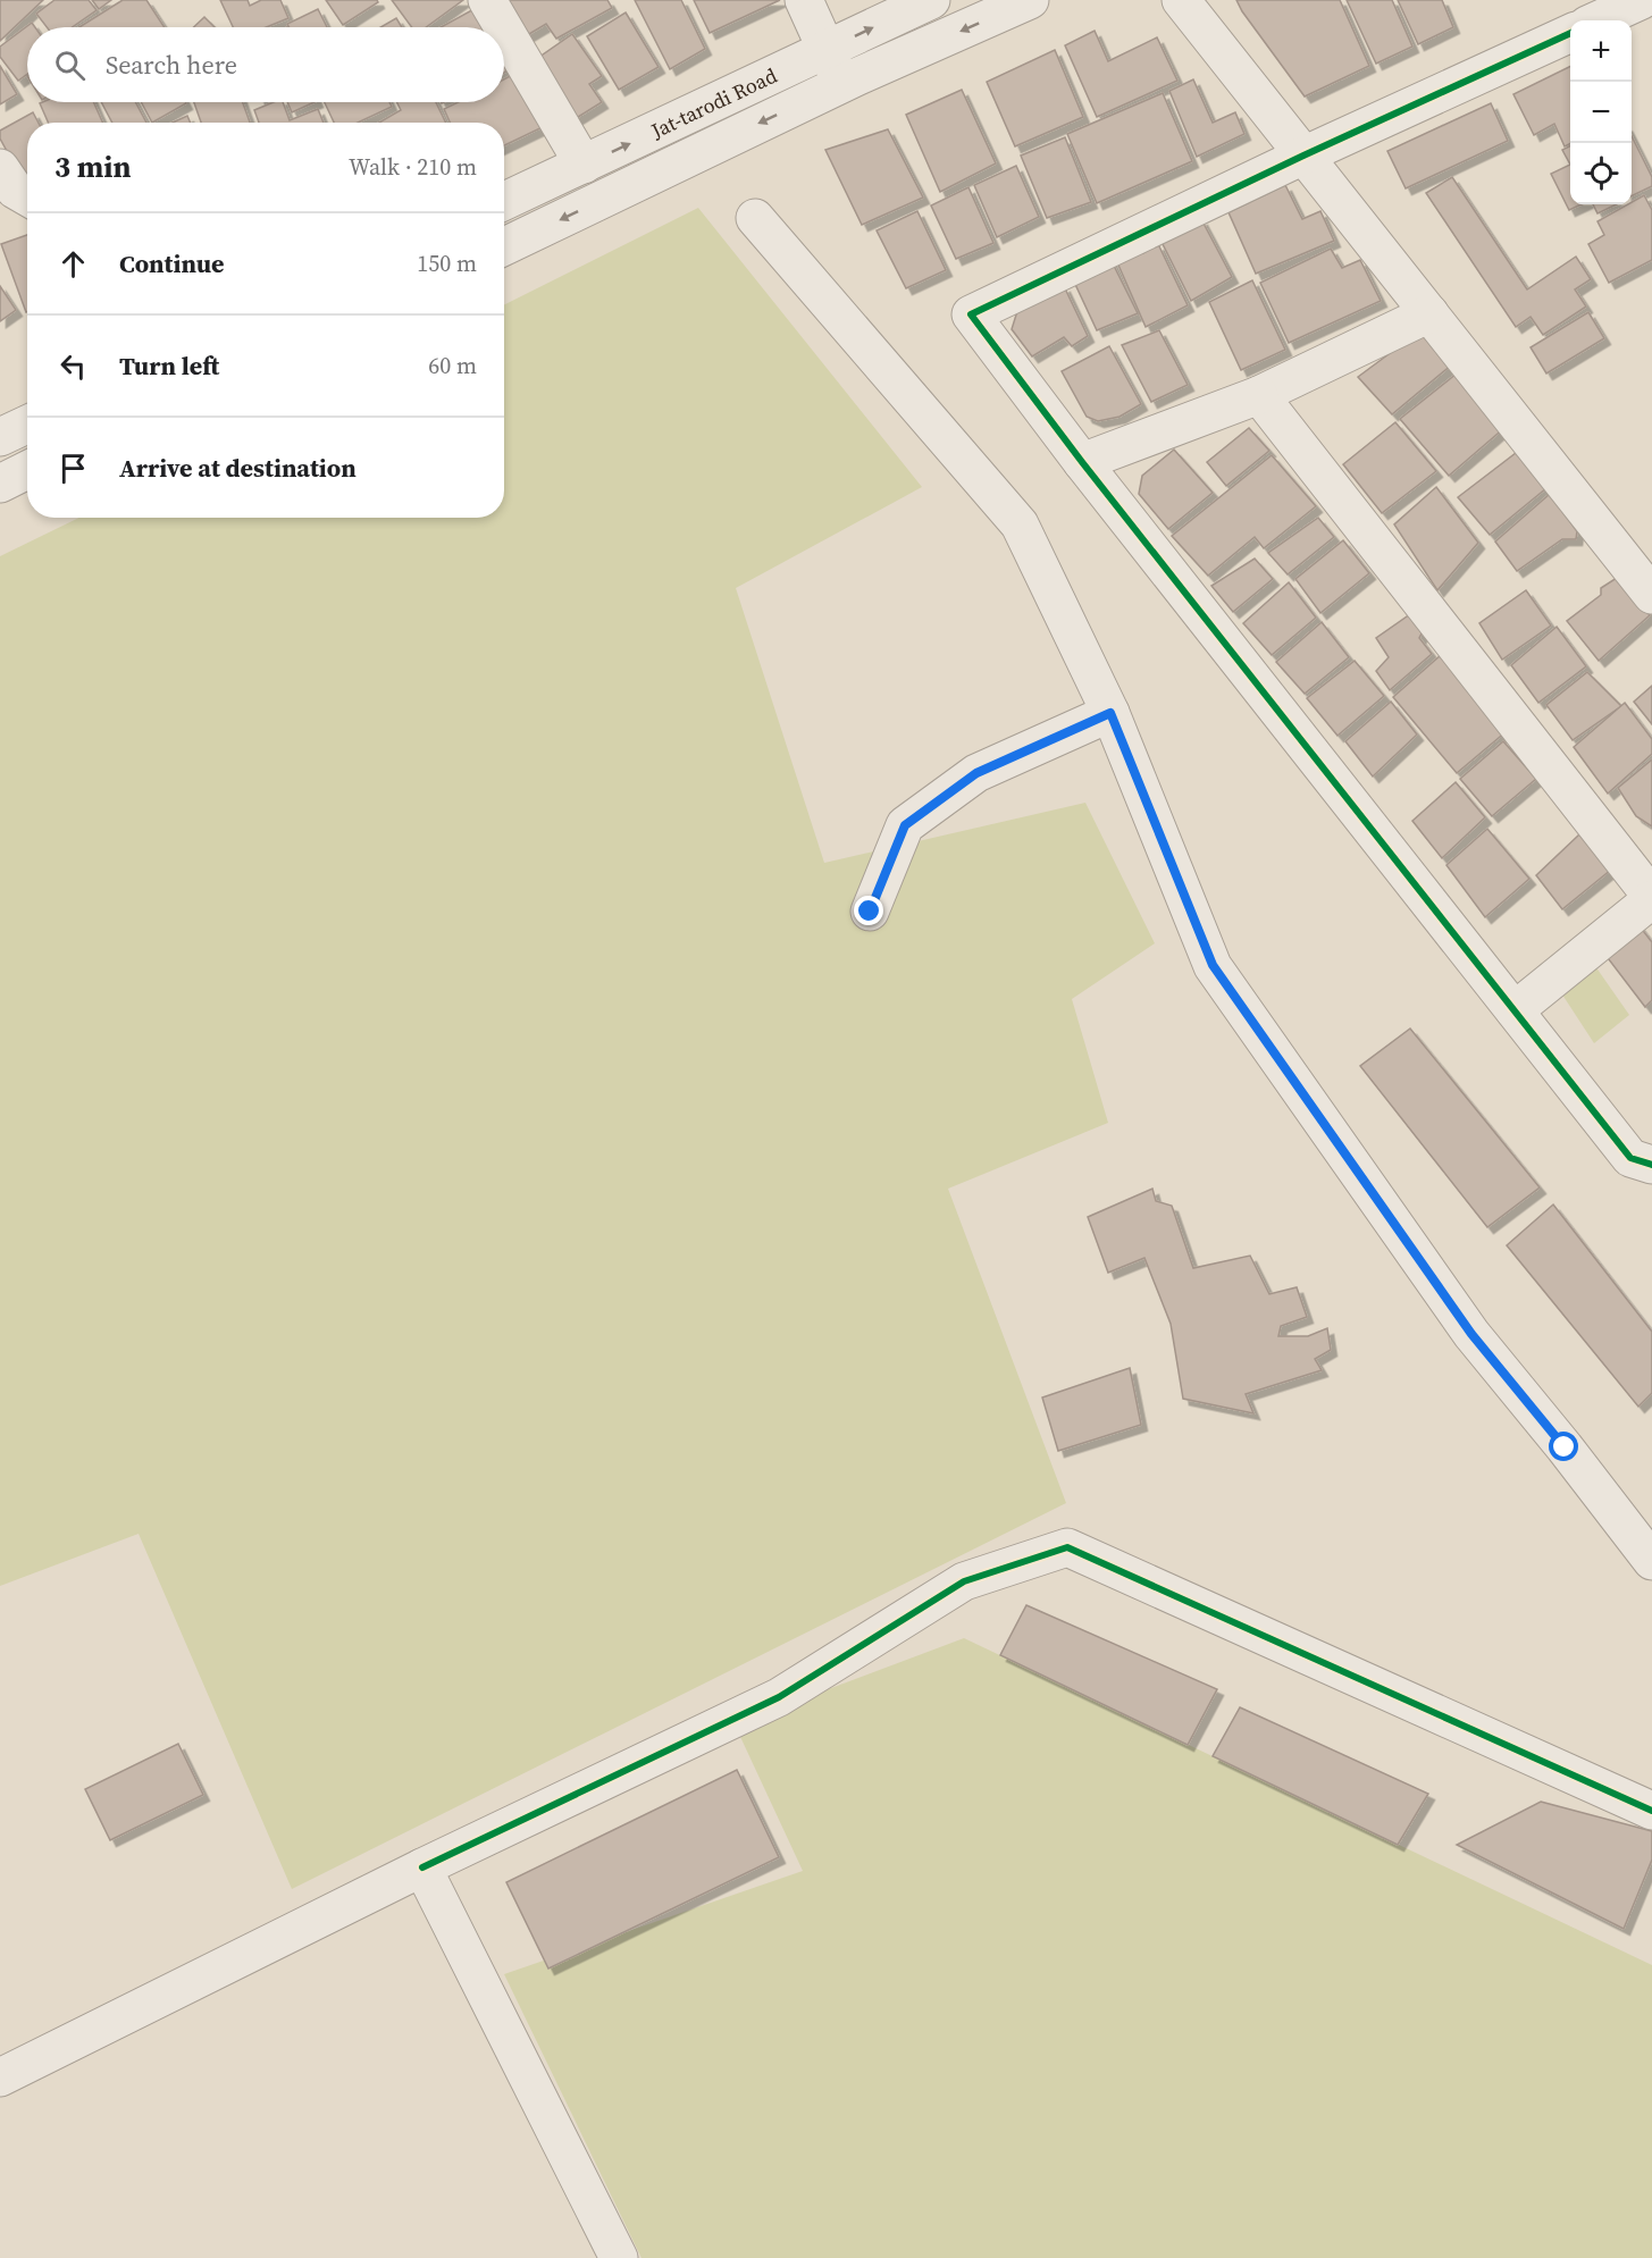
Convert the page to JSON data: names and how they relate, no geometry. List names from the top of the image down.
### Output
{
  "streets": {
    "street": ["Jat-tarodi Road"]
  },
  "page": {
    "map_buttons": ["+", "−"],
    "search": "Search here",
    "heading": ["3 min", "Walk · 210 m"],
    "list": [
      ["Continue", "150 m"],
      ["Turn left", "60 m"],
      "Arrive at destination"
    ]
  }
}
